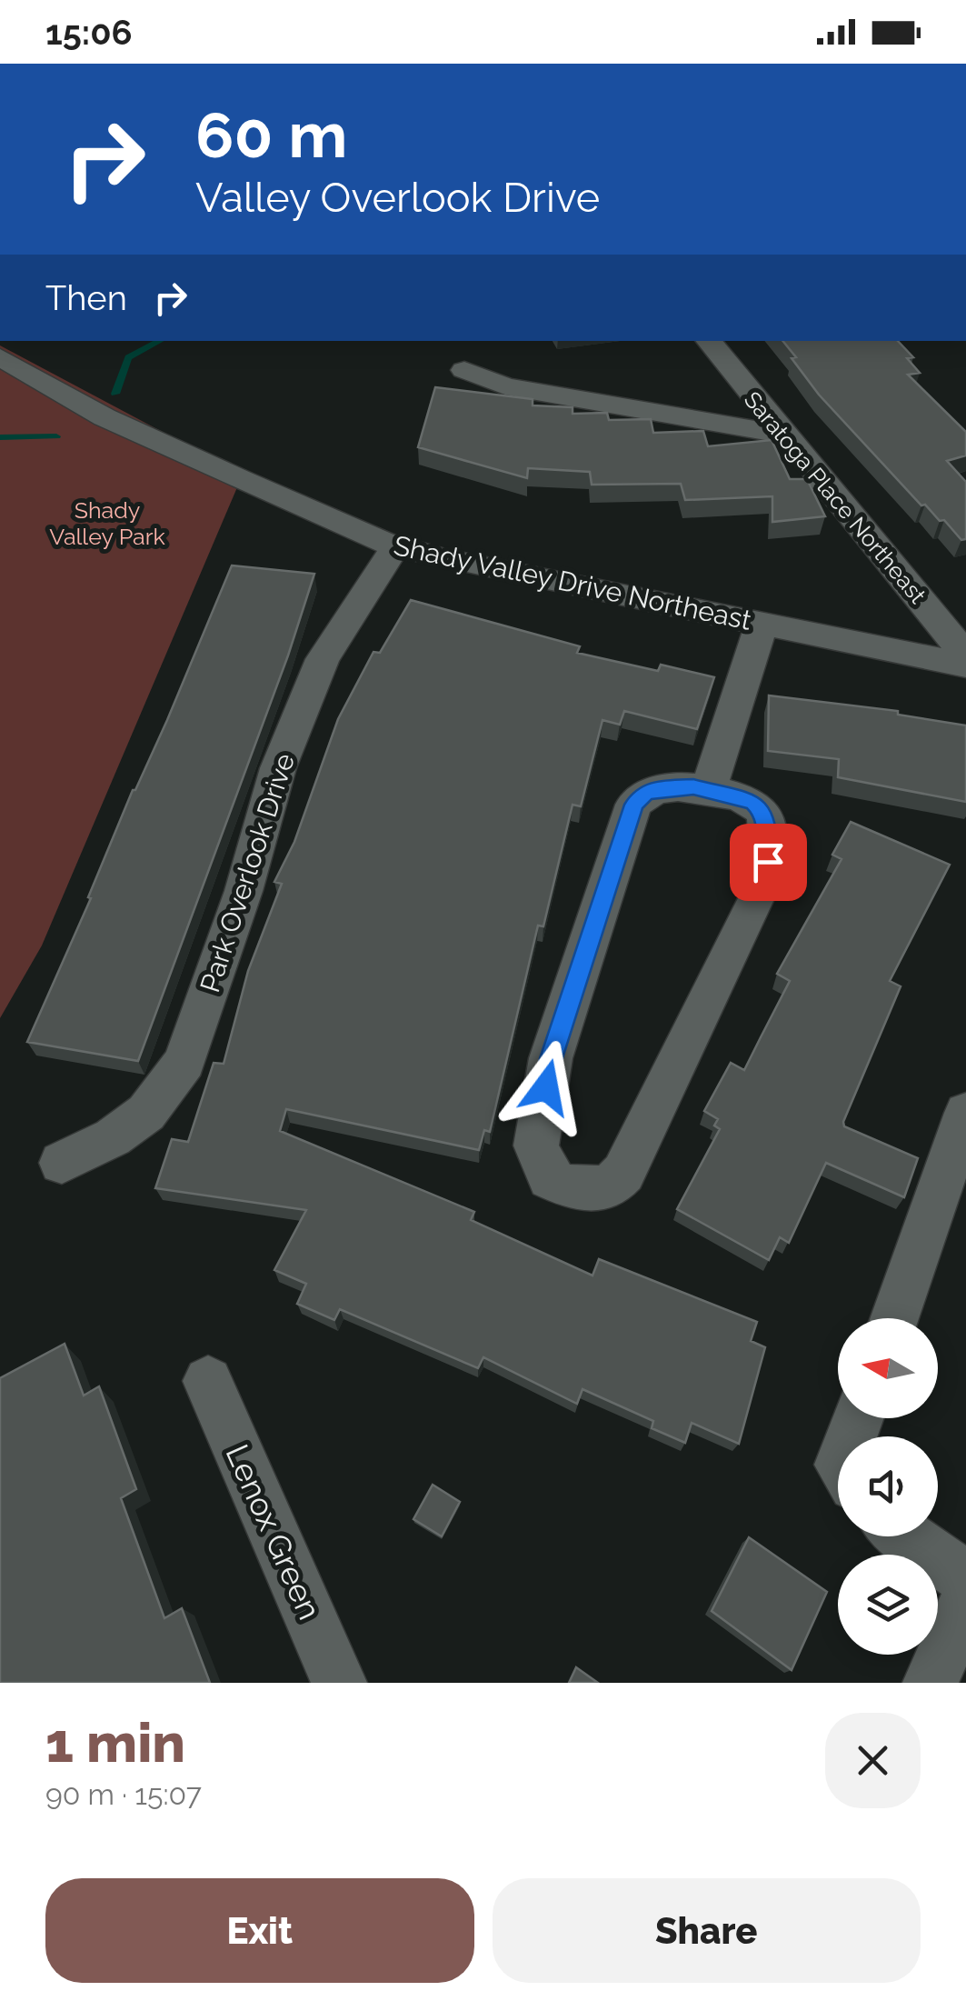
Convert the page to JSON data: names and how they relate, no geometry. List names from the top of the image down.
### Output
{
  "streets": {
    "street": [
      "Saratoga Place Northeast",
      "Shady Valley Drive Northeast",
      "Park Overlook Drive",
      "Lenox Green"
    ]
  },
  "crossings": [
    ["Shady Valley Drive Northeast", "Park Overlook Drive"]
  ],
  "parks": ["Shady Valley Park"],
  "north": "left",
  "page": {
    "status": "15:06",
    "turn": ["60 m", "Valley Overlook Drive"],
    "then": "Then",
    "heading": ["1 min", "90 m · 15:07"],
    "buttons": ["Exit", "Share"]
  }
}
